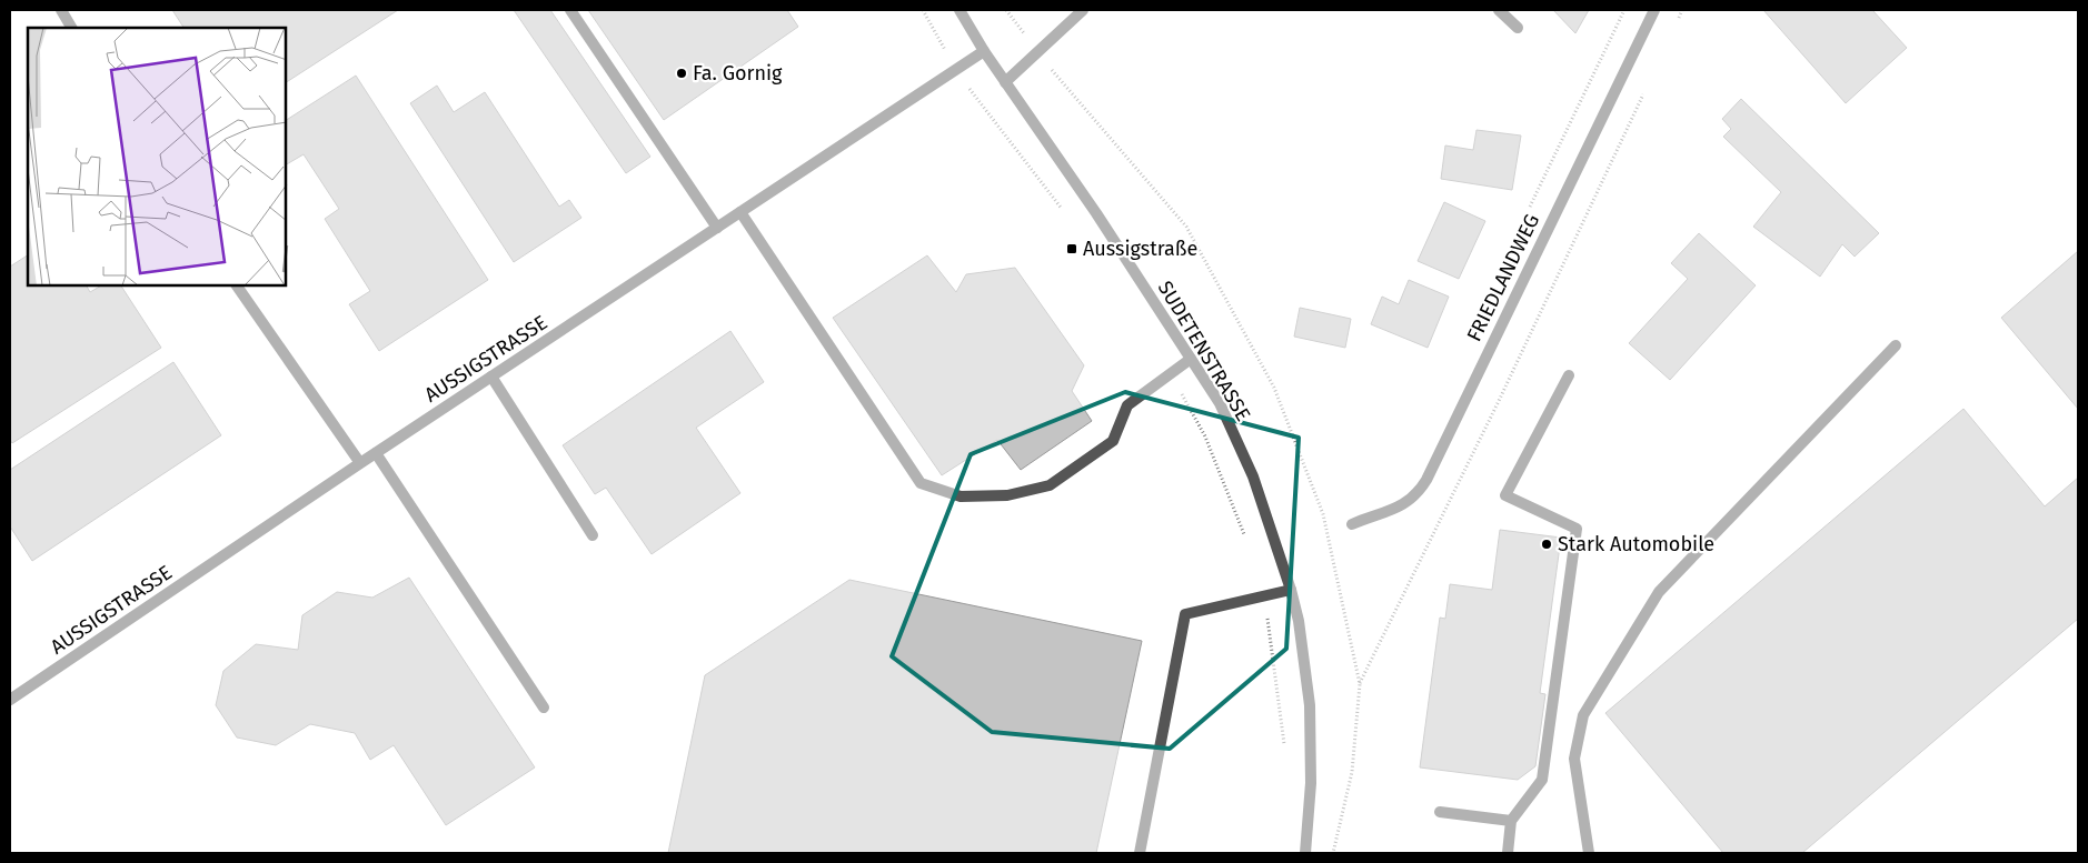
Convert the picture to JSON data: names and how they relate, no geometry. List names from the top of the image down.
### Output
{
  "streets": {
    "street": ["FRIEDLANDWEG", "SUDETENSTRASSE", "AUSSIGSTRASSE"]
  },
  "crossings": [
    ["SUDETENSTRASSE", "AUSSIGSTRASSE"]
  ],
  "places": {
    "other": ["Fa. Gornig", "Stark Automobile"],
    "transit": ["Aussigstraße"]
  }
}
